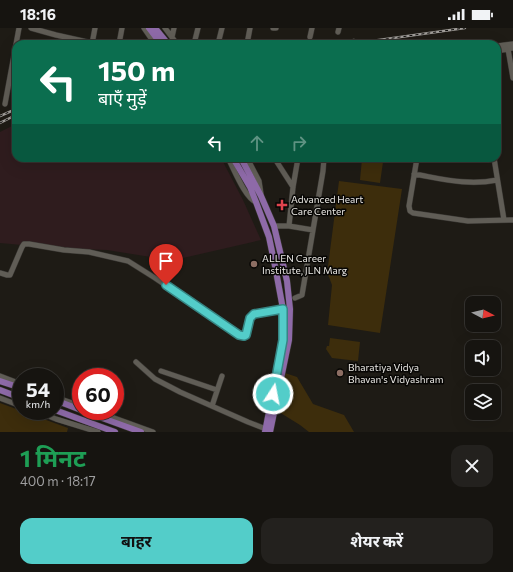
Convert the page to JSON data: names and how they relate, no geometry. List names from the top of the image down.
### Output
{
  "places": {
    "health": ["Advanced Heart Care Center"],
    "other": ["ALLEN Career Institute, JLN Marg", "Bharatiya Vidya Bhavan's Vidyashram"]
  },
  "north": "right",
  "page": {
    "status": "18:16",
    "turn": ["150 m", "बाएँ मुड़ें"],
    "speed": "54 km/h",
    "limit": "60",
    "heading": ["1 मिनट", "400 m · 18:17"],
    "buttons": ["बाहर", "शेयर करें"]
  }
}
